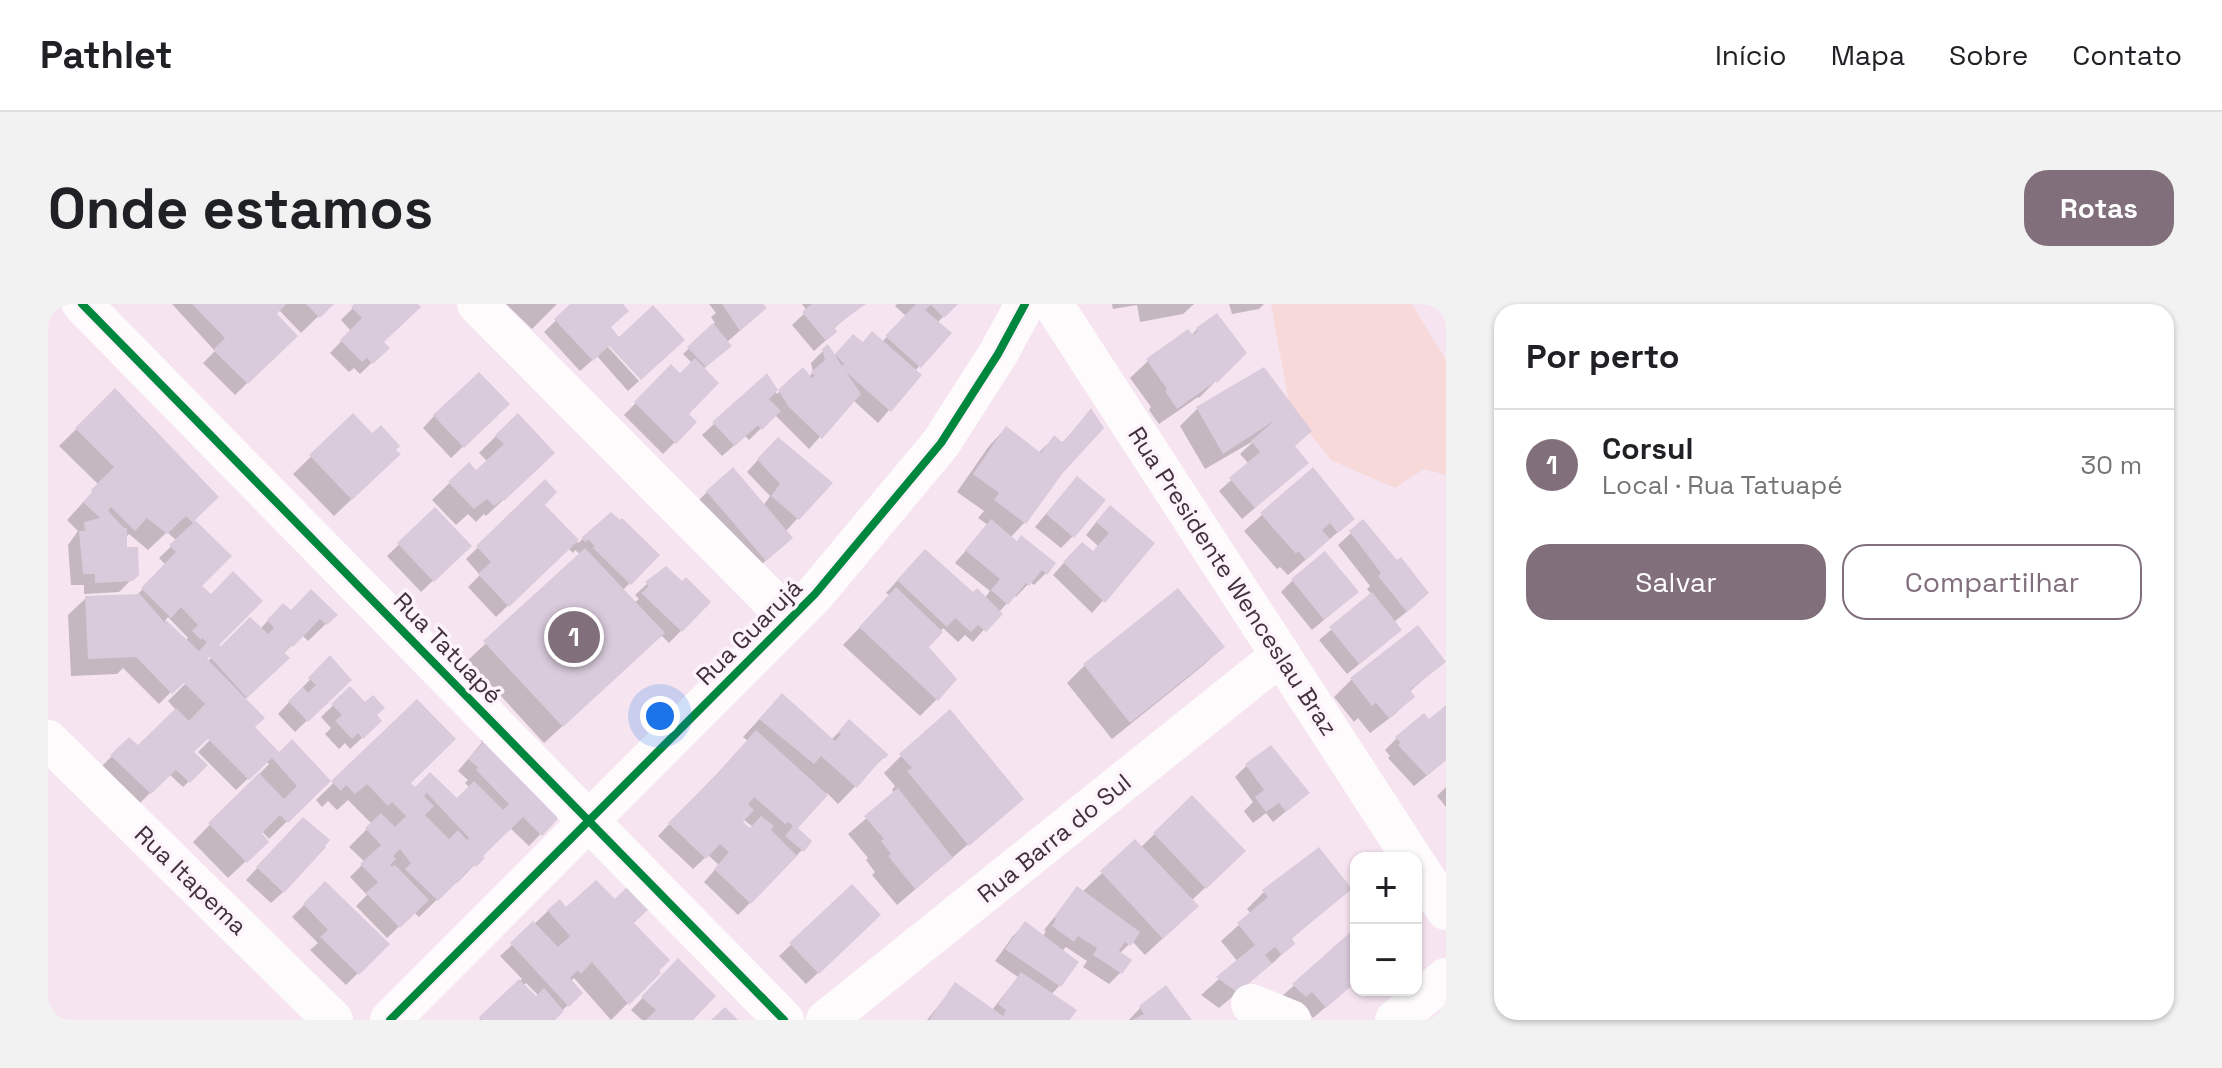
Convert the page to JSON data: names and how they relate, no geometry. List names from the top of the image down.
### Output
{
  "streets": {
    "street": [
      "Rua Presidente Wenceslau Braz",
      "Rua Guarujá",
      "Rua Tatuapé",
      "Rua Barra do Sul",
      "Rua Itapema"
    ]
  },
  "crossings": [
    ["Rua Presidente Wenceslau Braz", "Rua Barra do Sul"],
    ["Rua Guarujá", "Rua Tatuapé"]
  ],
  "page": {
    "header": "Pathlet",
    "nav": [
      "Início",
      "Mapa",
      "Sobre",
      "Contato"
    ],
    "buttons": [
      "Rotas",
      ["Salvar", "Compartilhar"]
    ],
    "title": "Onde estamos",
    "heading": "Por perto",
    "list": [
      {
        "mark": "1",
        "name": "Corsul",
        "note": "Local · Rua Tatuapé",
        "value": "30 m"
      }
    ],
    "pins": "1",
    "map_buttons": ["+", "−"]
  }
}
